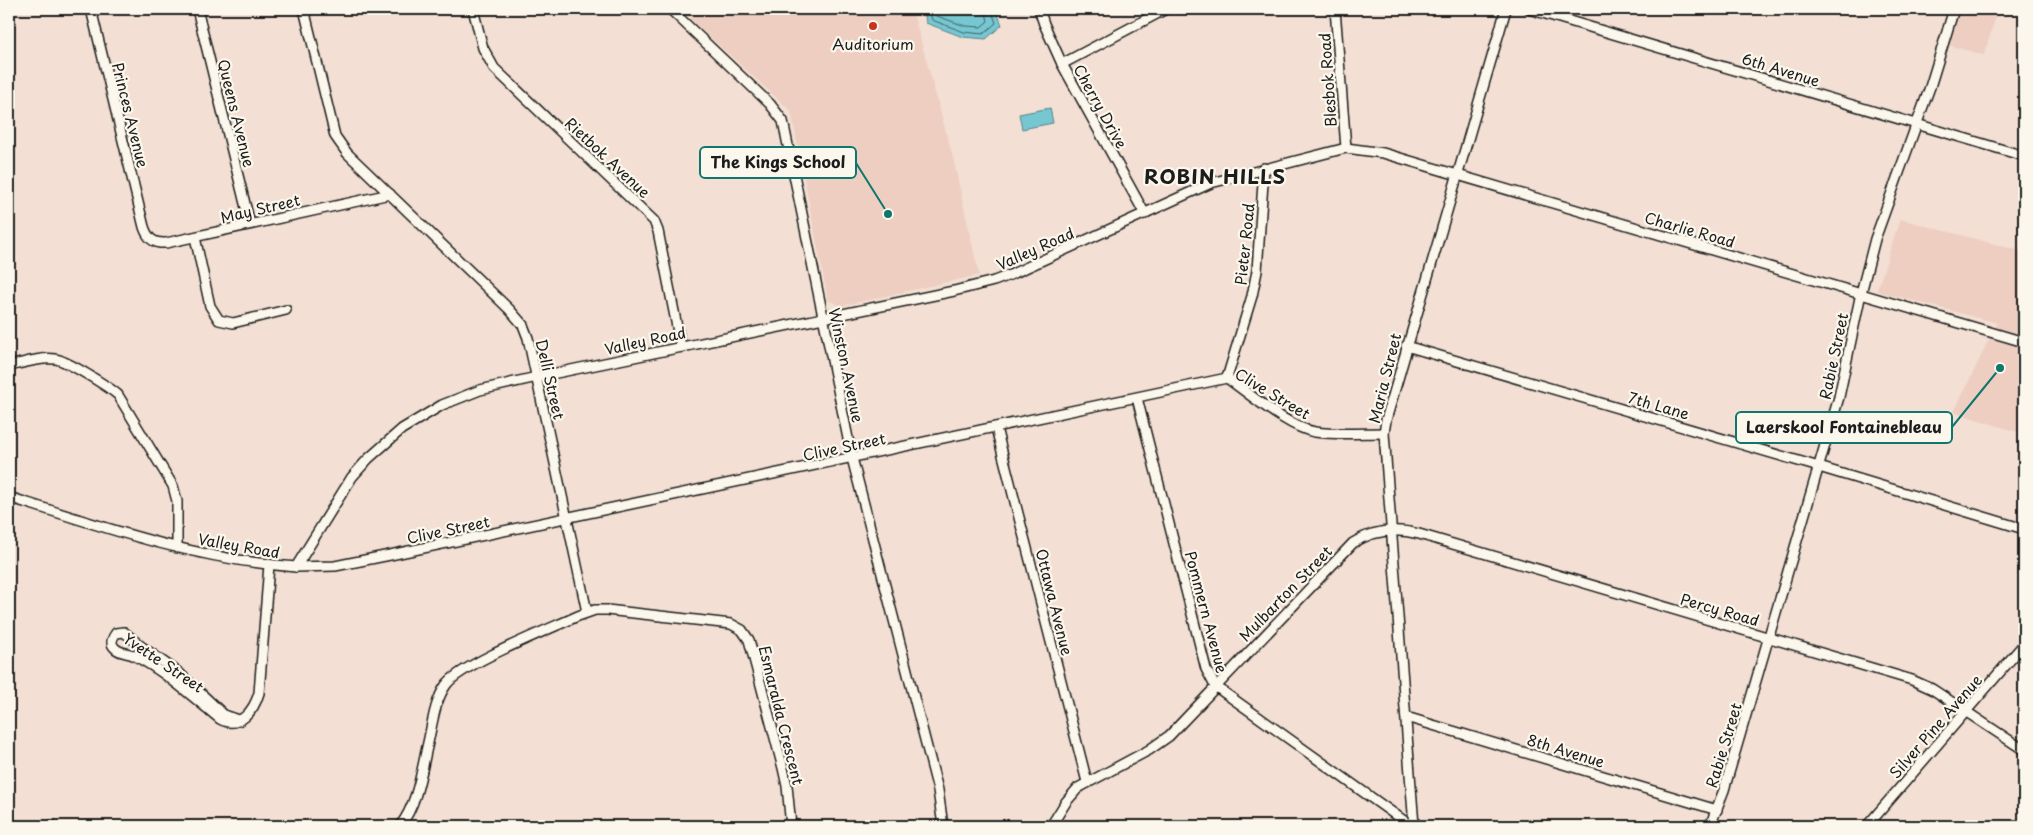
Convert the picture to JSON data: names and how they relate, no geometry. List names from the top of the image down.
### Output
{
  "streets": {
    "street": [
      "6th Avenue",
      "Blesbok Road",
      "Cherry Drive",
      "Queens Avenue",
      "Princes Avenue",
      "Rietbok Avenue",
      "May Street",
      "Charlie Road",
      "Pieter Road",
      "Valley Road",
      "Rabie Street",
      "Winston Avenue",
      "Maria Street",
      "Delli Street",
      "Clive Street",
      "7th Lane",
      "Mulbarton Street",
      "Ottawa Avenue",
      "Percy Road",
      "Pommern Avenue",
      "Yvette Street",
      "Esmaralda Crescent",
      "Silver Pine Avenue",
      "8th Avenue"
    ]
  },
  "crossings": [
    ["6th Avenue", "Rabie Street"],
    ["Blesbok Road", "Charlie Road"],
    ["Blesbok Road", "Valley Road"],
    ["Cherry Drive", "Valley Road"],
    ["Queens Avenue", "May Street"],
    ["Princes Avenue", "May Street"],
    ["Rietbok Avenue", "Valley Road"],
    ["May Street", "Delli Street"],
    ["Charlie Road", "Valley Road"],
    ["Charlie Road", "Rabie Street"],
    ["Charlie Road", "Maria Street"],
    ["Pieter Road", "Valley Road"],
    ["Pieter Road", "Clive Street"],
    ["Valley Road", "Winston Avenue"],
    ["Valley Road", "Delli Street"],
    ["Valley Road", "Clive Street"],
    ["Rabie Street", "7th Lane"],
    ["Rabie Street", "Percy Road"],
    ["Rabie Street", "8th Avenue"],
    ["Winston Avenue", "Clive Street"],
    ["Maria Street", "Clive Street"],
    ["Maria Street", "7th Lane"],
    ["Maria Street", "Mulbarton Street"],
    ["Maria Street", "Percy Road"],
    ["Maria Street", "Pommern Avenue"],
    ["Maria Street", "8th Avenue"],
    ["Delli Street", "Clive Street"],
    ["Delli Street", "Esmaralda Crescent"],
    ["Clive Street", "Ottawa Avenue"],
    ["Clive Street", "Pommern Avenue"],
    ["Mulbarton Street", "Ottawa Avenue"],
    ["Mulbarton Street", "Percy Road"],
    ["Mulbarton Street", "Pommern Avenue"],
    ["Percy Road", "Silver Pine Avenue"]
  ],
  "districts": ["ROBIN HILLS"],
  "places": ["Auditorium", "The Kings School", "Laerskool Fontainebleau"]
}
